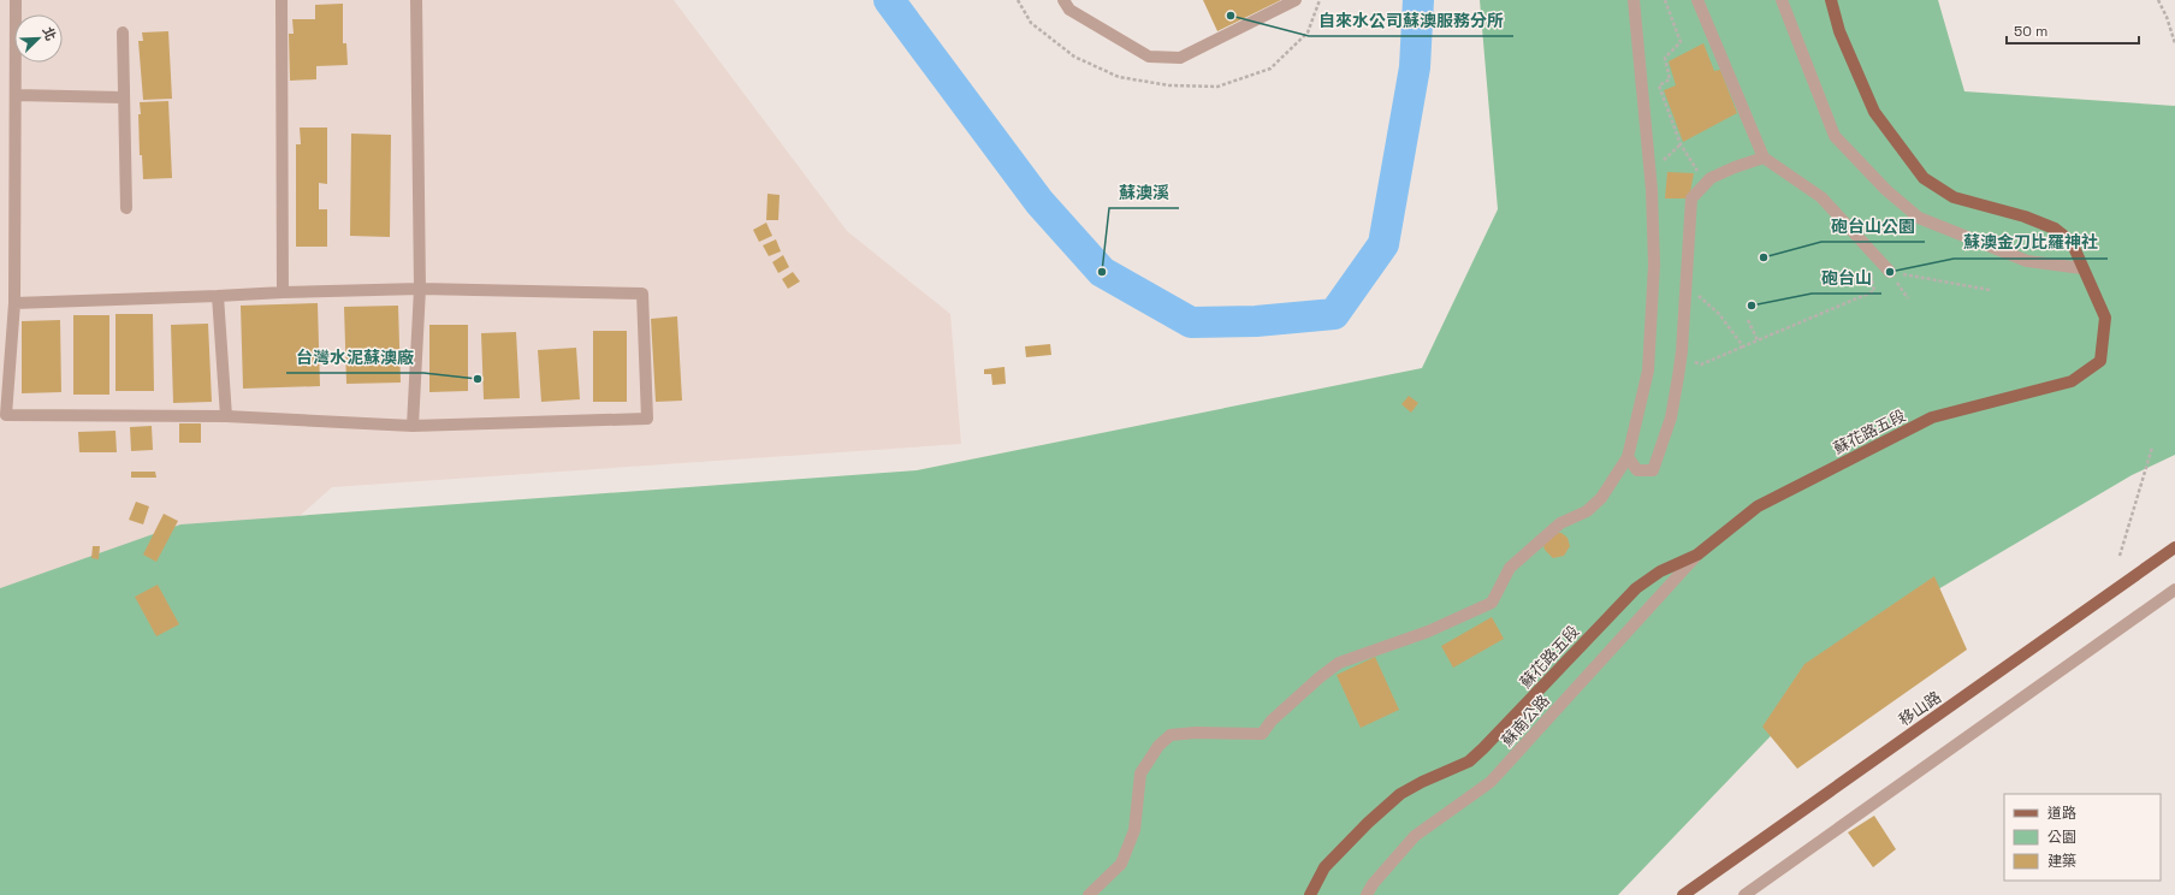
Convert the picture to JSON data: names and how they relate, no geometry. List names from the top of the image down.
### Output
{
  "streets": {
    "main road": ["蘇花路五段", "移山路"],
    "street": ["蘇南公路"]
  },
  "crossings": [
    ["蘇花路五段", "蘇南公路"]
  ],
  "places": [
    "自來水公司蘇澳服務分所",
    "砲台山公園",
    "蘇澳溪",
    "蘇澳金刀比羅神社",
    "砲台山",
    "台灣水泥蘇澳廠"
  ],
  "legend": ["道路", "公園", "建築"],
  "scale_bar": "50 m",
  "north": "top right"
}
